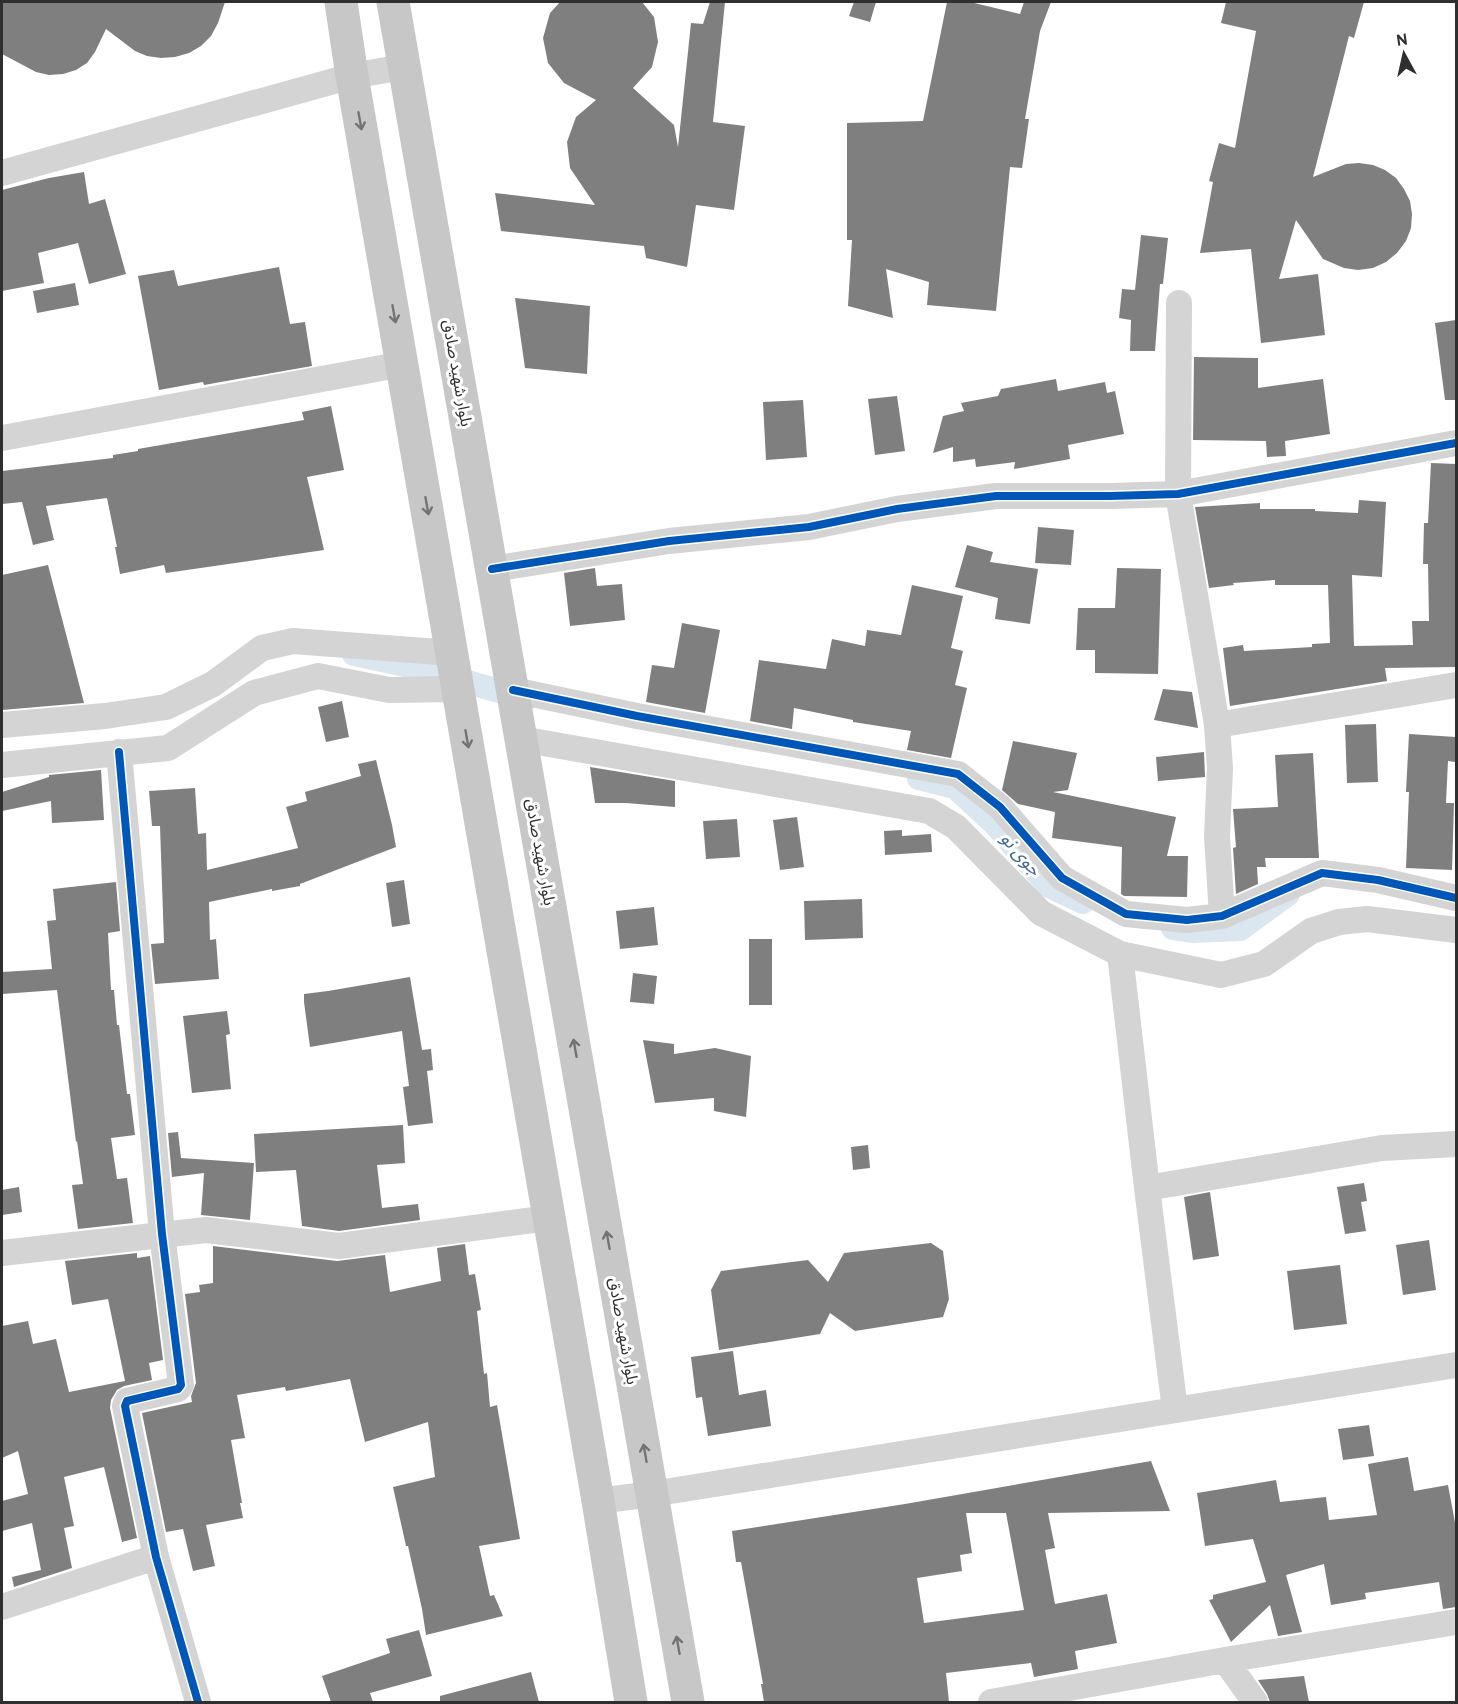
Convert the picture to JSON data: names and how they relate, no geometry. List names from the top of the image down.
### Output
{
  "streets": {
    "main road": ["بلوار شهید صادق"]
  },
  "water": ["جوی نو"],
  "north": "top"
}
